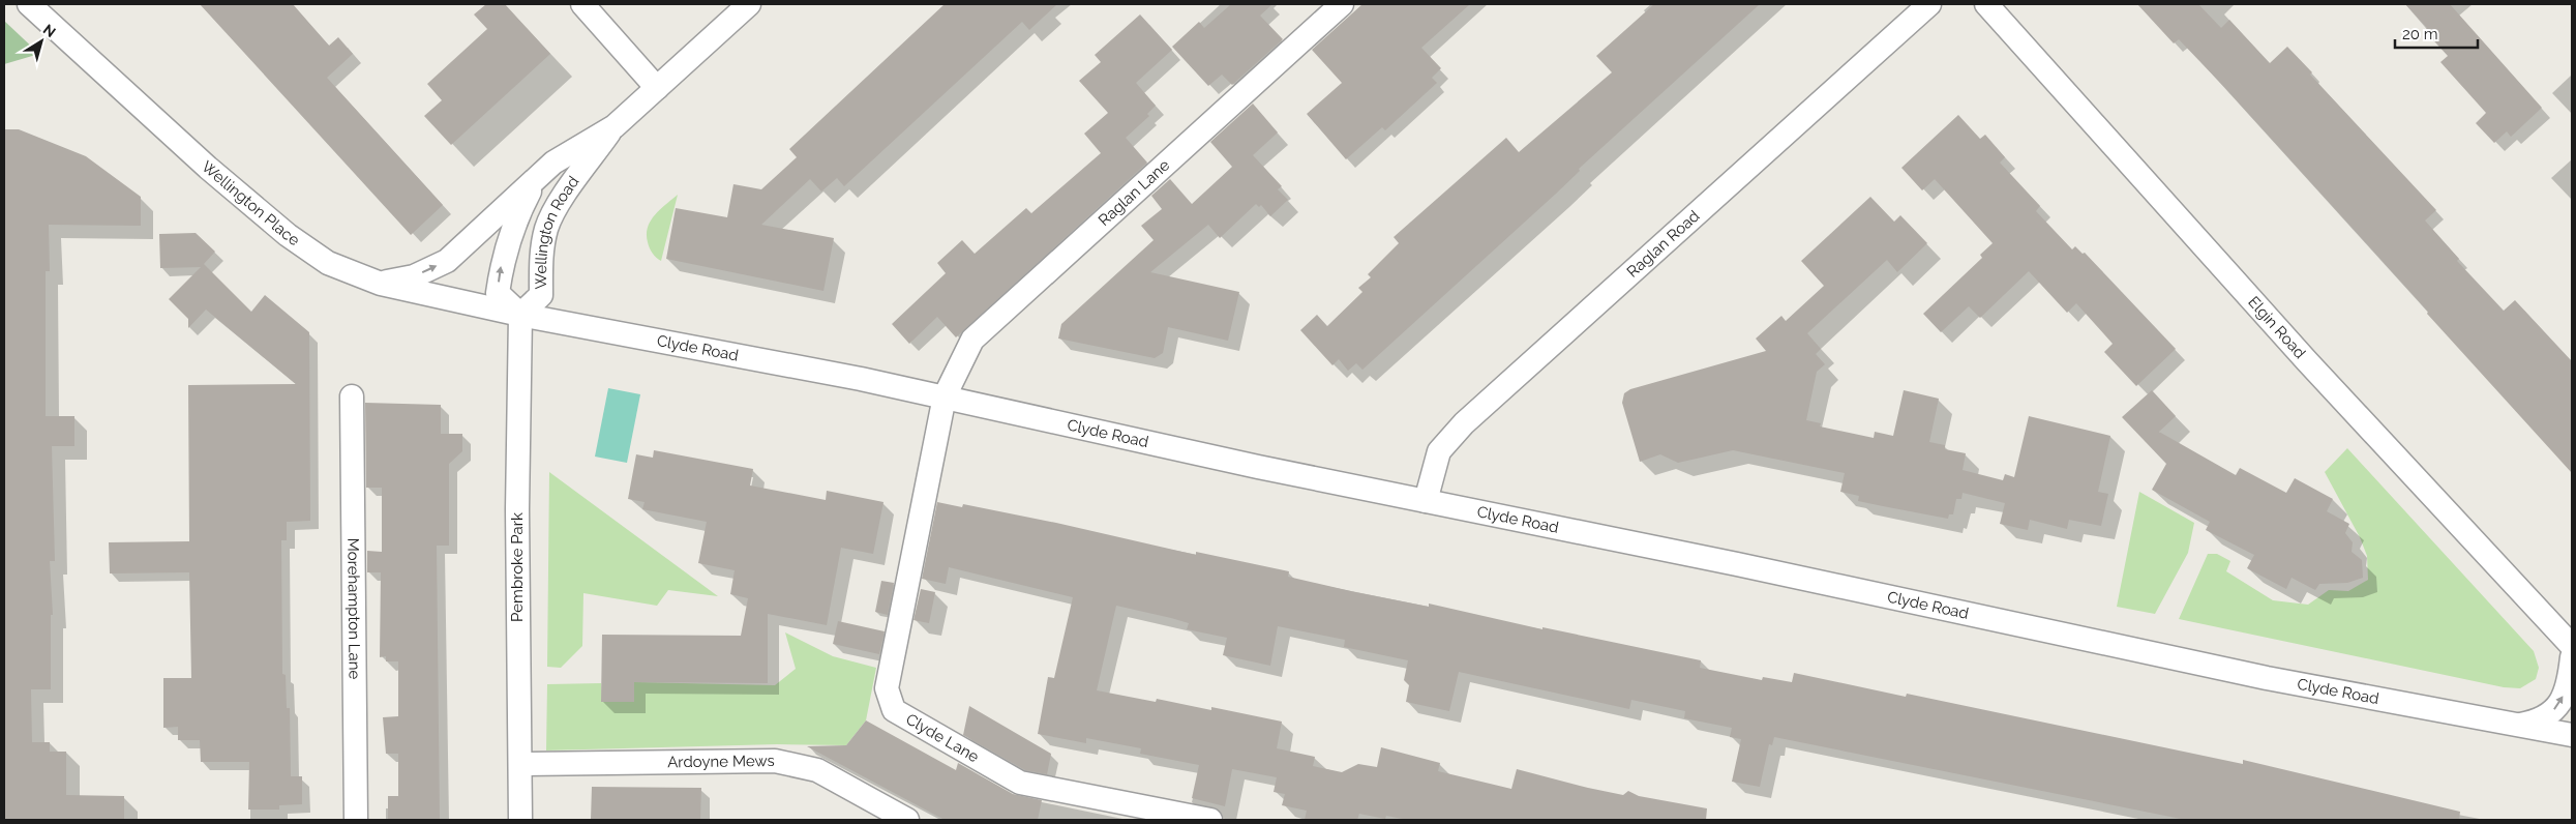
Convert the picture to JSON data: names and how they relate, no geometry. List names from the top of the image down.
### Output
{
  "streets": {
    "street": [
      "Raglan Lane",
      "Wellington Place",
      "Wellington Road",
      "Raglan Road",
      "Elgin Road",
      "Clyde Road",
      "Pembroke Park",
      "Morehampton Lane",
      "Clyde Lane",
      "Ardoyne Mews"
    ]
  },
  "crossings": [
    ["Raglan Lane", "Clyde Road"],
    ["Raglan Lane", "Clyde Lane"],
    ["Wellington Place", "Wellington Road"],
    ["Wellington Place", "Clyde Road"],
    ["Wellington Place", "Pembroke Park"],
    ["Wellington Road", "Clyde Road"],
    ["Wellington Road", "Pembroke Park"],
    ["Raglan Road", "Clyde Road"],
    ["Clyde Road", "Pembroke Park"],
    ["Clyde Road", "Clyde Lane"],
    ["Pembroke Park", "Ardoyne Mews"]
  ],
  "scale_bar": "20 m",
  "north": "top right"
}
